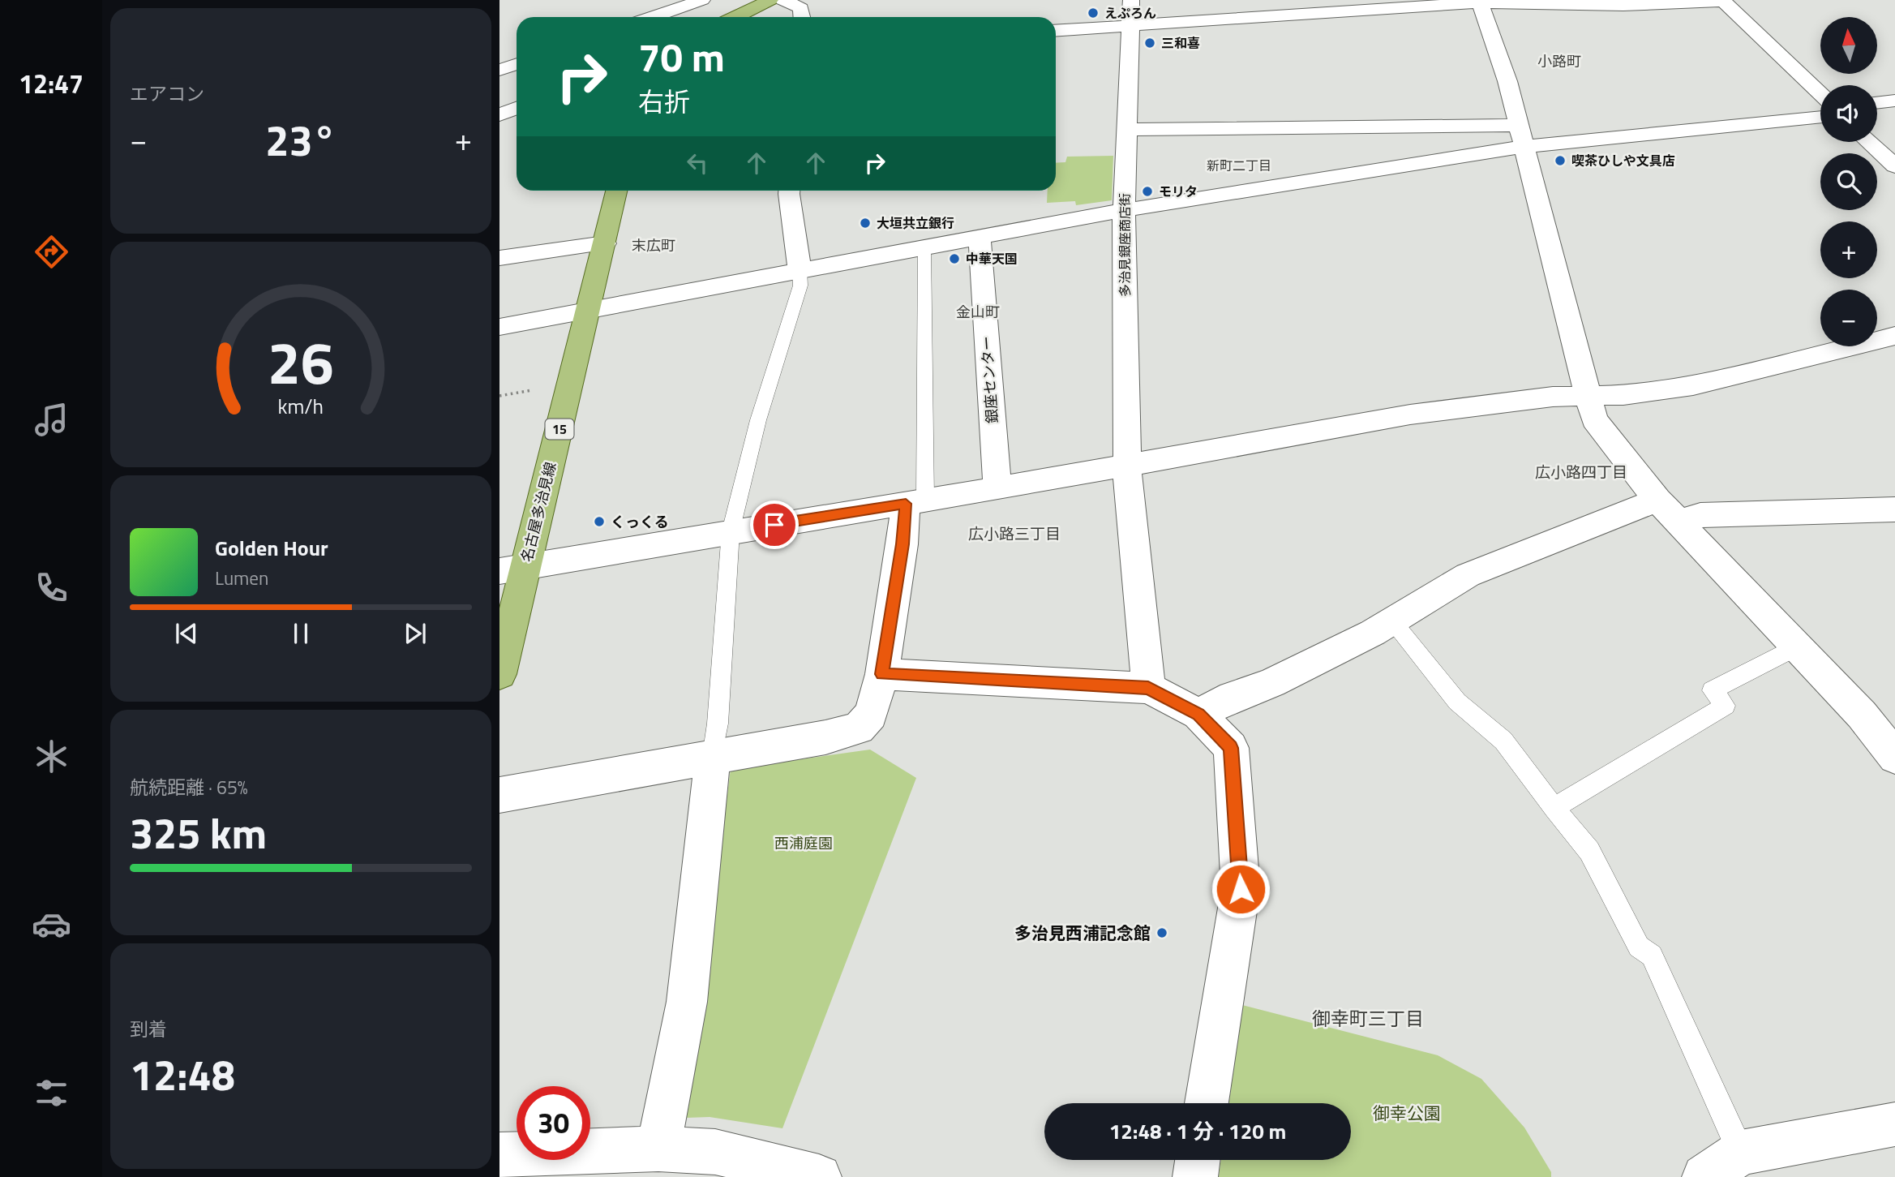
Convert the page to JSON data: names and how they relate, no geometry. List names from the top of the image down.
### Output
{
  "streets": {
    "main road": ["15", "名古屋多治見線"],
    "street": ["多治見銀座商店街", "銀座センター"]
  },
  "districts": [
    "小路町",
    "新町二丁目",
    "末広町",
    "金山町",
    "広小路四丁目",
    "広小路三丁目",
    "御幸町三丁目"
  ],
  "parks": ["西浦庭園", "御幸公園"],
  "places": [
    "えぷろん",
    "三和喜",
    "喫茶ひしや文具店",
    "モリタ",
    "大垣共立銀行",
    "中華天国",
    "くっくる",
    "多治見西浦記念館"
  ],
  "north": "top",
  "page": {
    "tabs": "12:47",
    "tile": [
      "エアコン",
      ["航続距離 · 65%", "325 km"],
      ["到着", "12:48"]
    ],
    "map_buttons": ["+", "−"],
    "turn": ["70 m", "右折"],
    "heat": ["−", "23°", "+"],
    "song": ["Golden Hour", "Lumen"],
    "limit": "30",
    "trip": "12:48 · 1 分 · 120 m",
    "gauge": ["26", "km/h"]
  }
}
